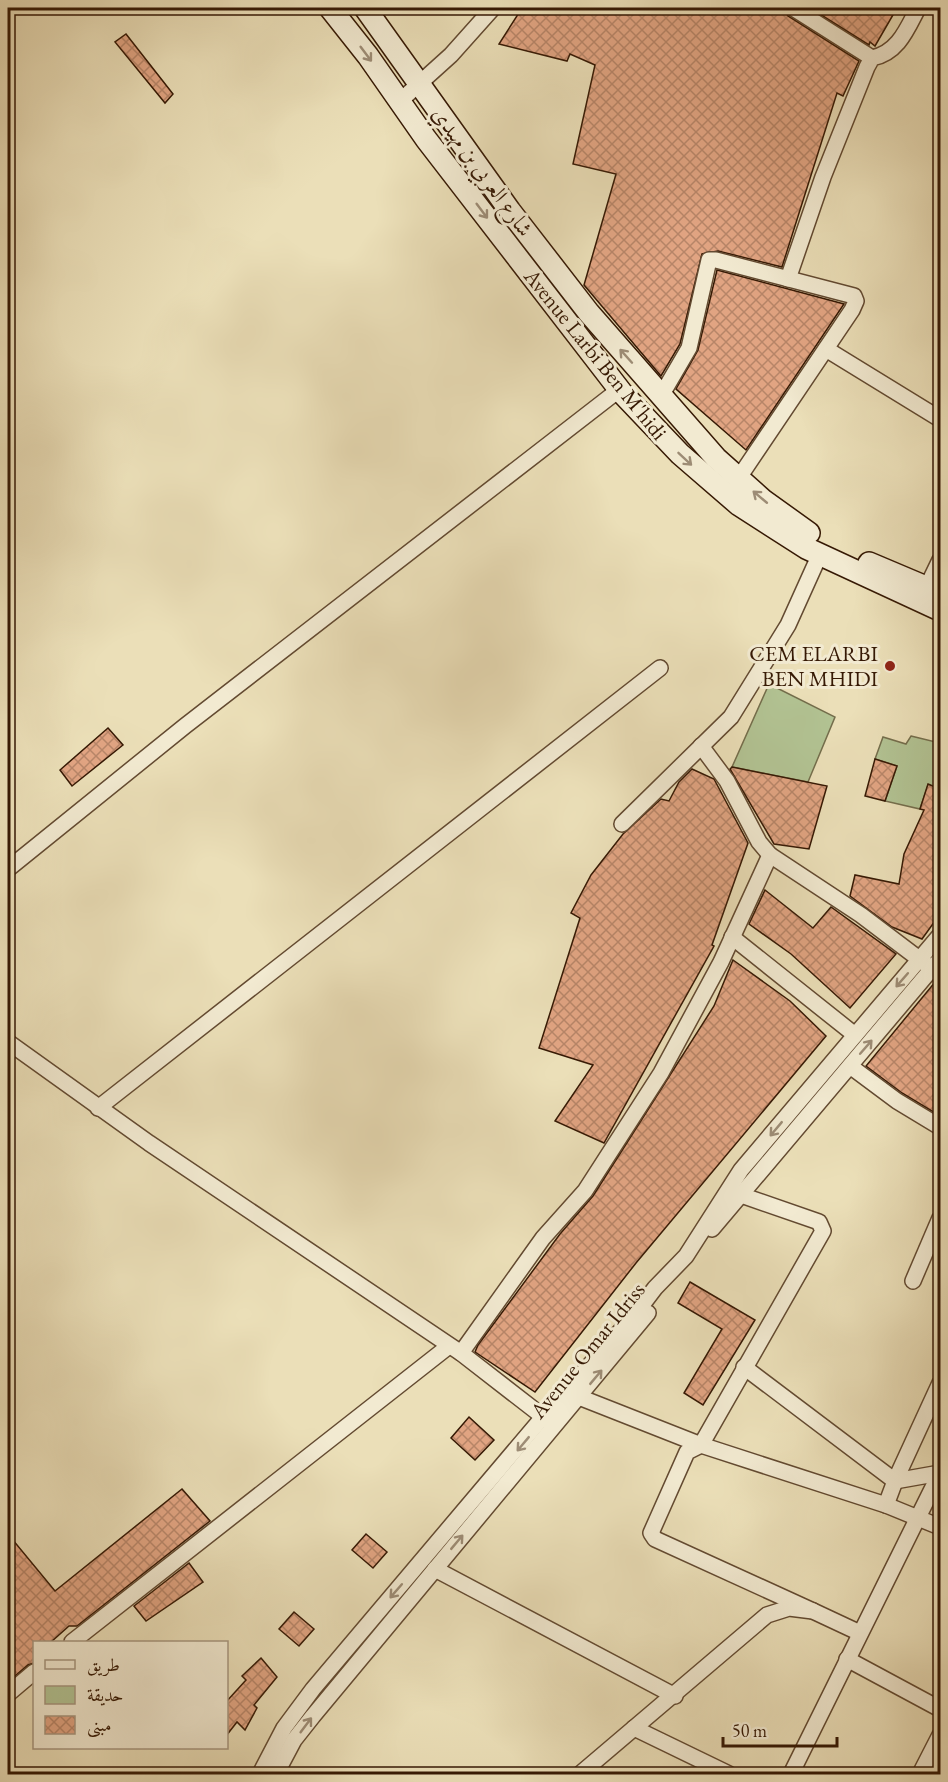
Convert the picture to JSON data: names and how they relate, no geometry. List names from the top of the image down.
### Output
{
  "streets": {
    "main road": ["شارع العربي بن مهيدي", "Avenue Larbi Ben M'hidi"],
    "street": ["Avenue Omar Idriss"]
  },
  "one_way": ["شارع العربي بن مهيدي", "Avenue Larbi Ben M'hidi"],
  "places": ["CEM ELARBI BEN MHIDI"],
  "legend": ["طريق", "حديقة", "مبنى"],
  "scale_bar": "50 m"
}
